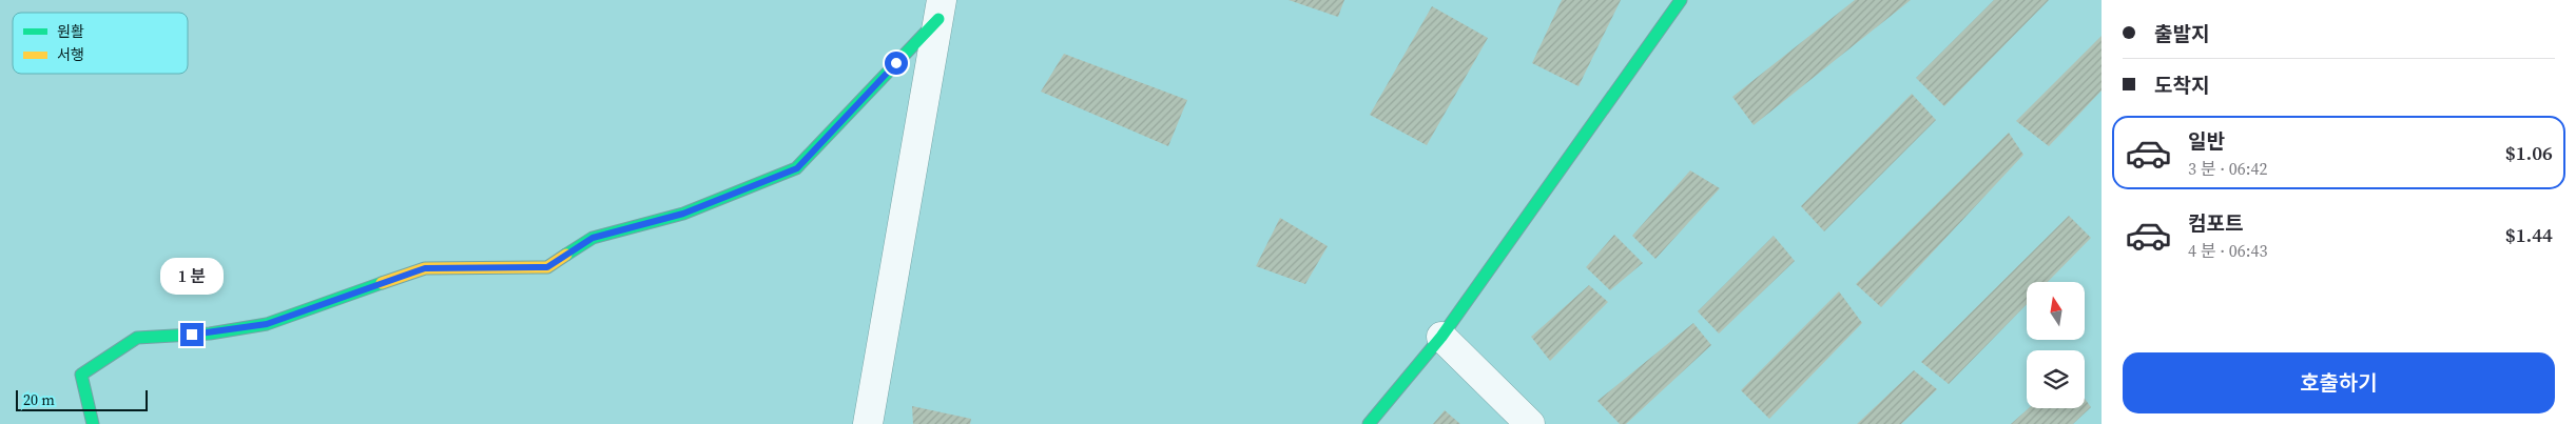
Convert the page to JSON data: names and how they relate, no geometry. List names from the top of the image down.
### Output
{
  "legend": ["원활", "서행"],
  "scale_bar": "20 m",
  "north": "top",
  "page": {
    "banner": ["출발지", "도착지"],
    "list": [
      {
        "name": "일반",
        "note": "3 분 · 06:42",
        "value": "$1.06"
      },
      {
        "name": "컴포트",
        "note": "4 분 · 06:43",
        "value": "$1.44"
      }
    ],
    "bubble": "1 분",
    "buttons": "호출하기",
    "scale": "20 m"
  }
}
